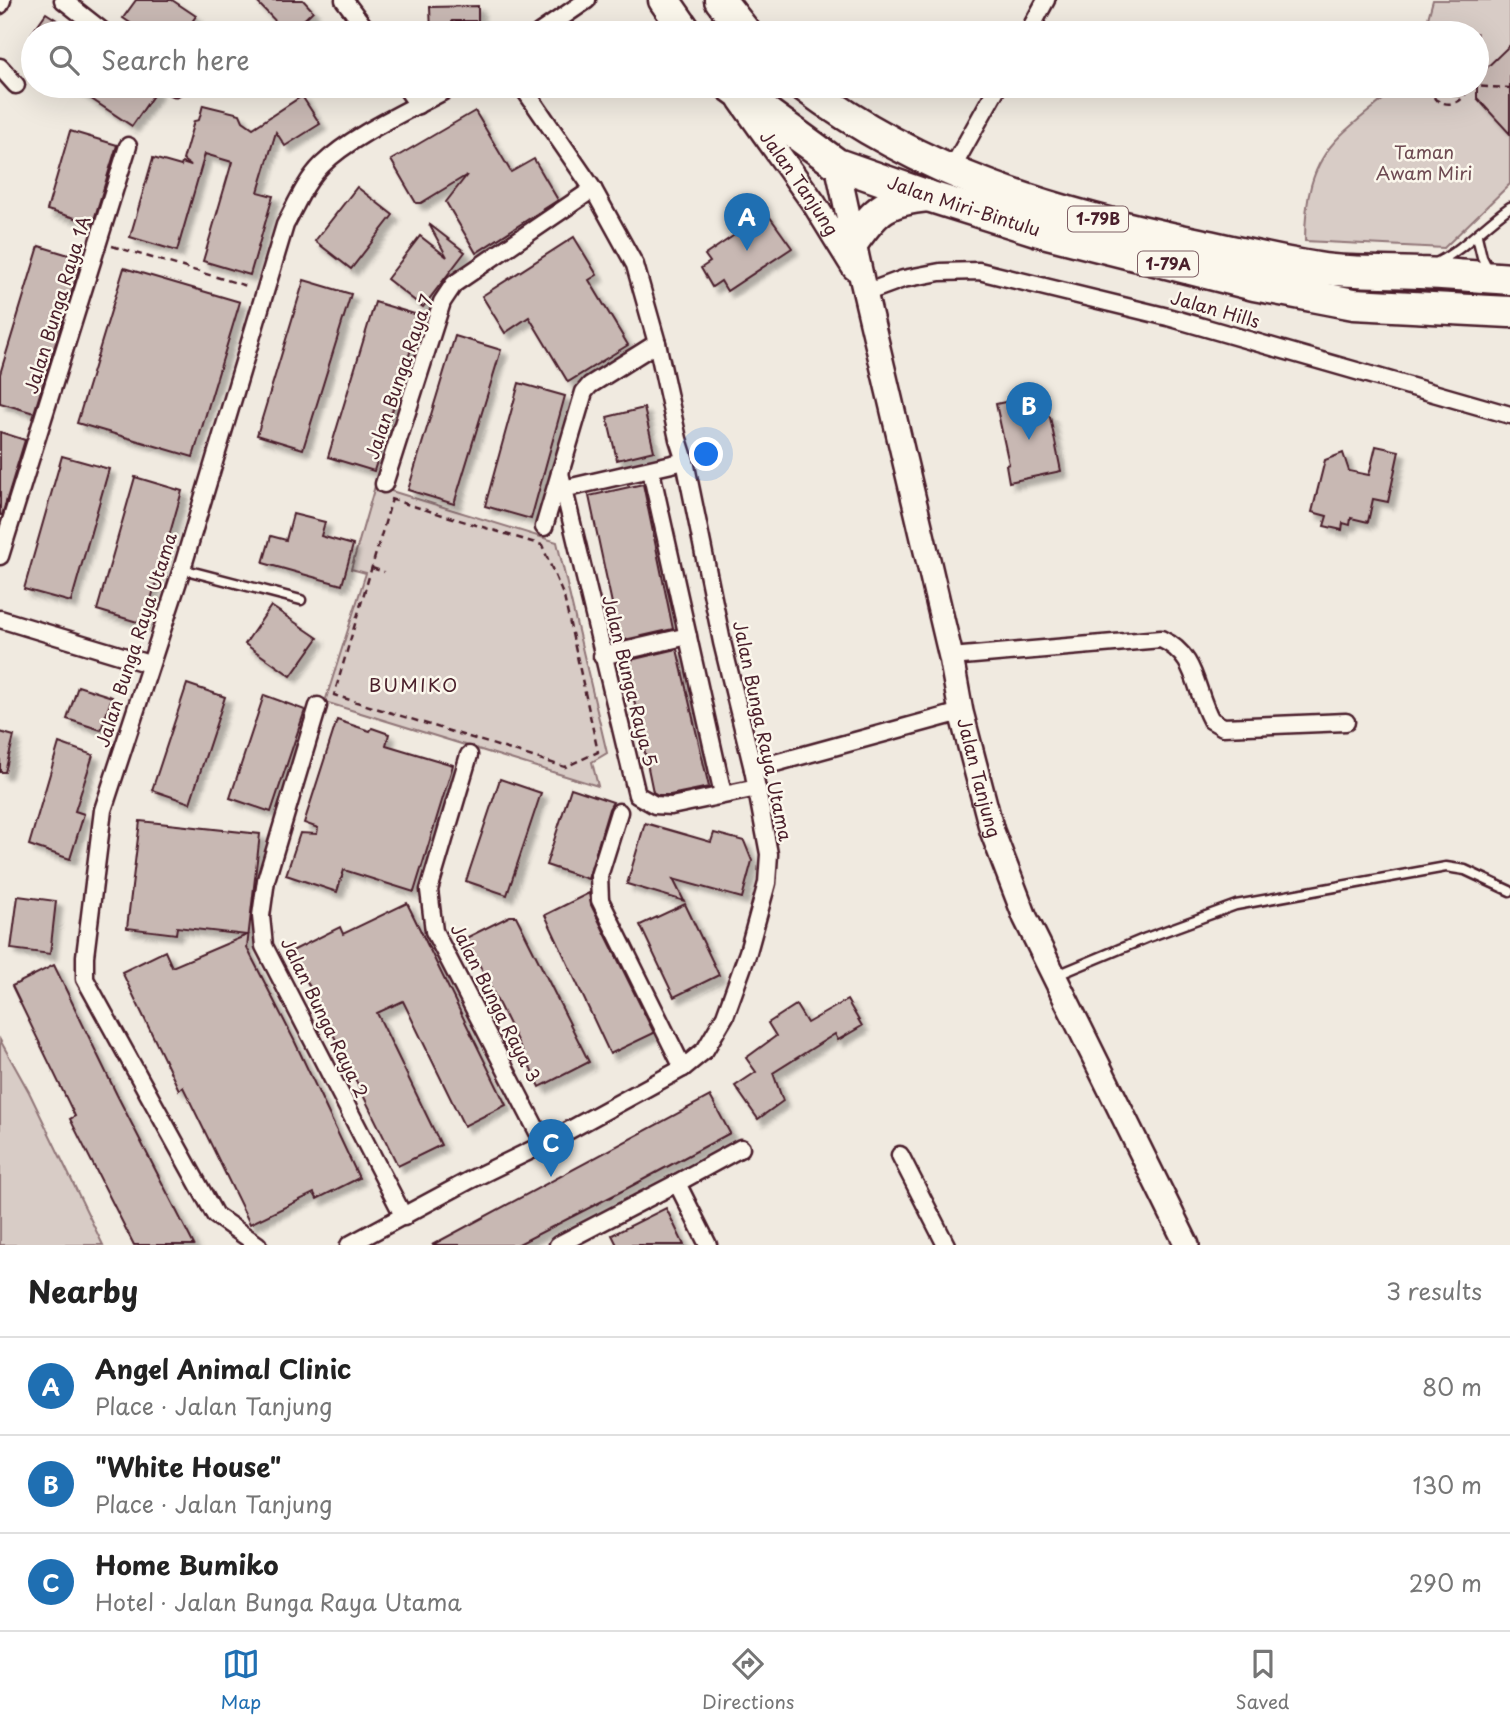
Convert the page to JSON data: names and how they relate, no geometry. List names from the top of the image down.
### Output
{
  "streets": {
    "highway": ["Jalan Miri-Bintulu", "1-79B", "1-79A"],
    "street": [
      "Jalan Tanjung",
      "Jalan Bunga Raya 1A",
      "Jalan Hills",
      "Jalan Bunga Raya 7",
      "Jalan Bunga Raya Utama",
      "Jalan Bunga Raya 5",
      "Jalan Bunga Raya 3",
      "Jalan Bunga Raya 2"
    ]
  },
  "crossings": [
    ["Jalan Tanjung", "Jalan Miri-Bintulu"],
    ["Jalan Tanjung", "Jalan Hills"],
    ["Jalan Bunga Raya 7", "Jalan Bunga Raya Utama"],
    ["Jalan Bunga Raya Utama", "Jalan Bunga Raya 5"],
    ["Jalan Bunga Raya Utama", "Jalan Bunga Raya 3"],
    ["Jalan Bunga Raya Utama", "Jalan Bunga Raya 2"]
  ],
  "districts": ["BUMIKO"],
  "parks": ["Taman Awam Miri"],
  "page": {
    "search": "Search here",
    "pins": ["A", "B", "C"],
    "heading": ["Nearby", "3 results"],
    "list": [
      {
        "mark": "A",
        "name": "Angel Animal Clinic",
        "note": "Place · Jalan Tanjung",
        "value": "80 m"
      },
      {
        "mark": "B",
        "name": "\"White House\"",
        "note": "Place · Jalan Tanjung",
        "value": "130 m"
      },
      {
        "mark": "C",
        "name": "Home Bumiko",
        "note": "Hotel · Jalan Bunga Raya Utama",
        "value": "290 m"
      }
    ],
    "nav": ["Map", "Directions", "Saved"]
  }
}
